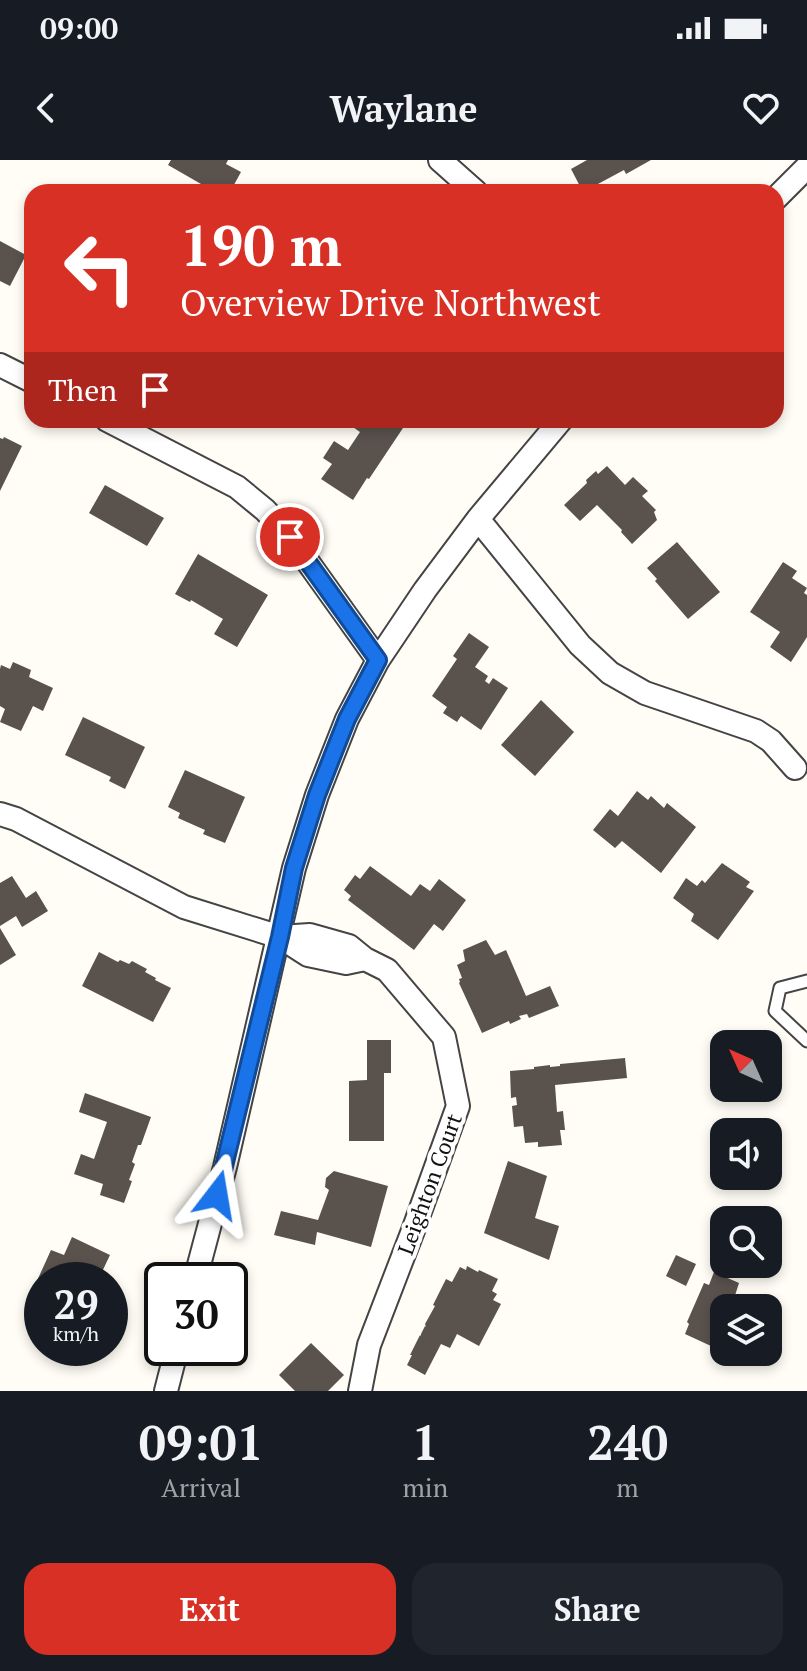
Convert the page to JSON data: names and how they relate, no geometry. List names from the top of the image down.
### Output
{
  "streets": {
    "street": ["Leighton Court"]
  },
  "north": "top left",
  "page": {
    "status": "09:00",
    "header": "Waylane",
    "turn": ["190 m", "Overview Drive Northwest"],
    "then": "Then",
    "speed": "29 km/h",
    "limit": "30",
    "eta": [
      "09:01",
      "Arrival",
      "1",
      "min",
      "240",
      "m"
    ],
    "buttons": ["Exit", "Share"]
  }
}
